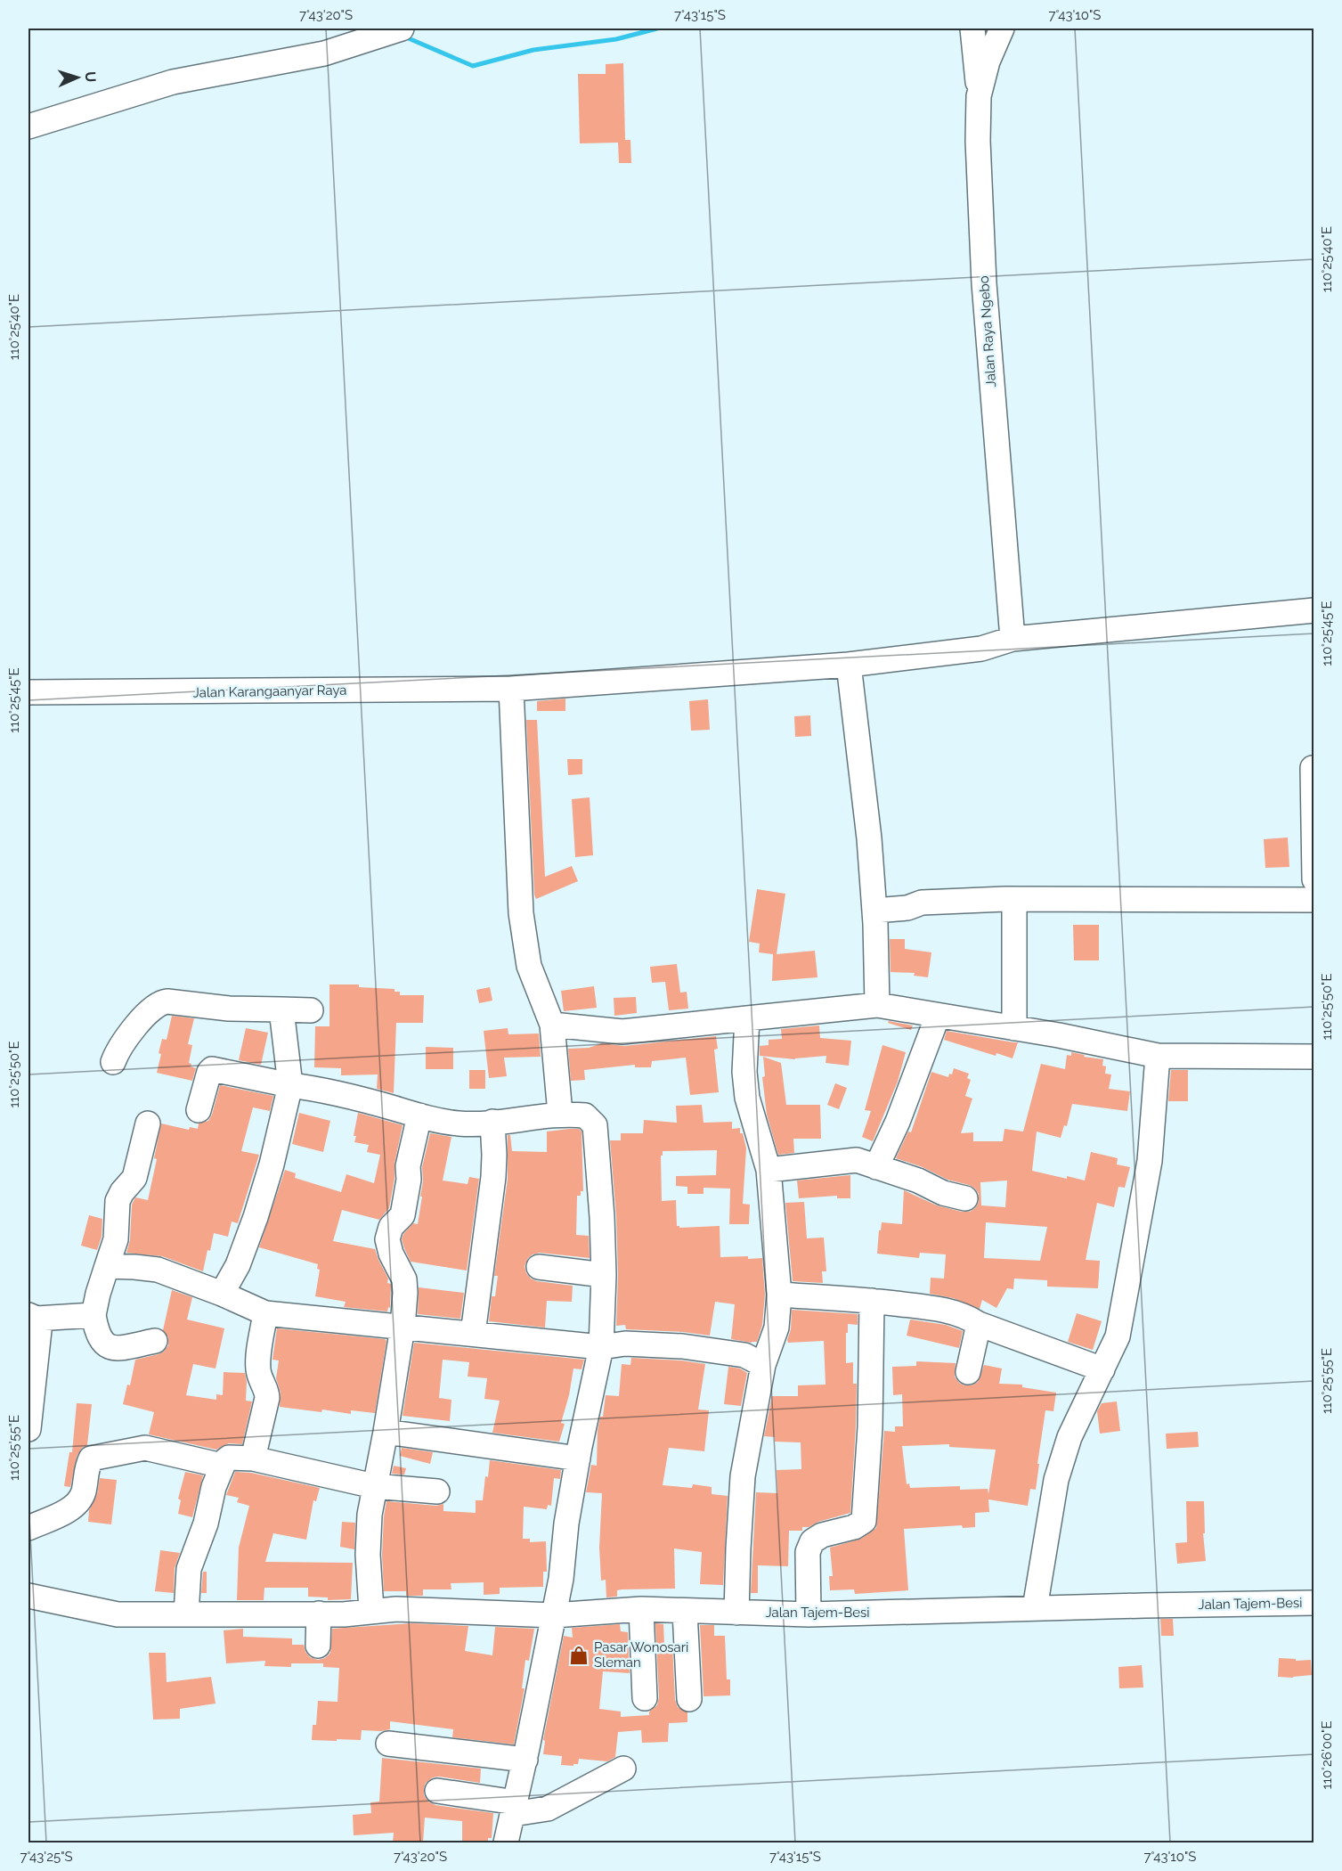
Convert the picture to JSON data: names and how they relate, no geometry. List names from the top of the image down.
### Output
{
  "streets": {
    "street": ["Jalan Raya Ngebo", "Jalan Karangaanyar Raya", "Jalan Tajem-Besi"]
  },
  "crossings": [
    ["Jalan Raya Ngebo", "Jalan Karangaanyar Raya"]
  ],
  "places": {
    "shop": ["Pasar Wonosari Sleman"]
  },
  "north": "right",
  "coordinates": [
    "7°43'20\"S",
    "7°43'15\"S",
    "7°43'10\"S",
    "110°25'40\"E",
    "110°25'45\"E",
    "110°25'50\"E",
    "110°25'55\"E",
    "110°26'00\"E",
    "7°43'25\"S"
  ]
}
